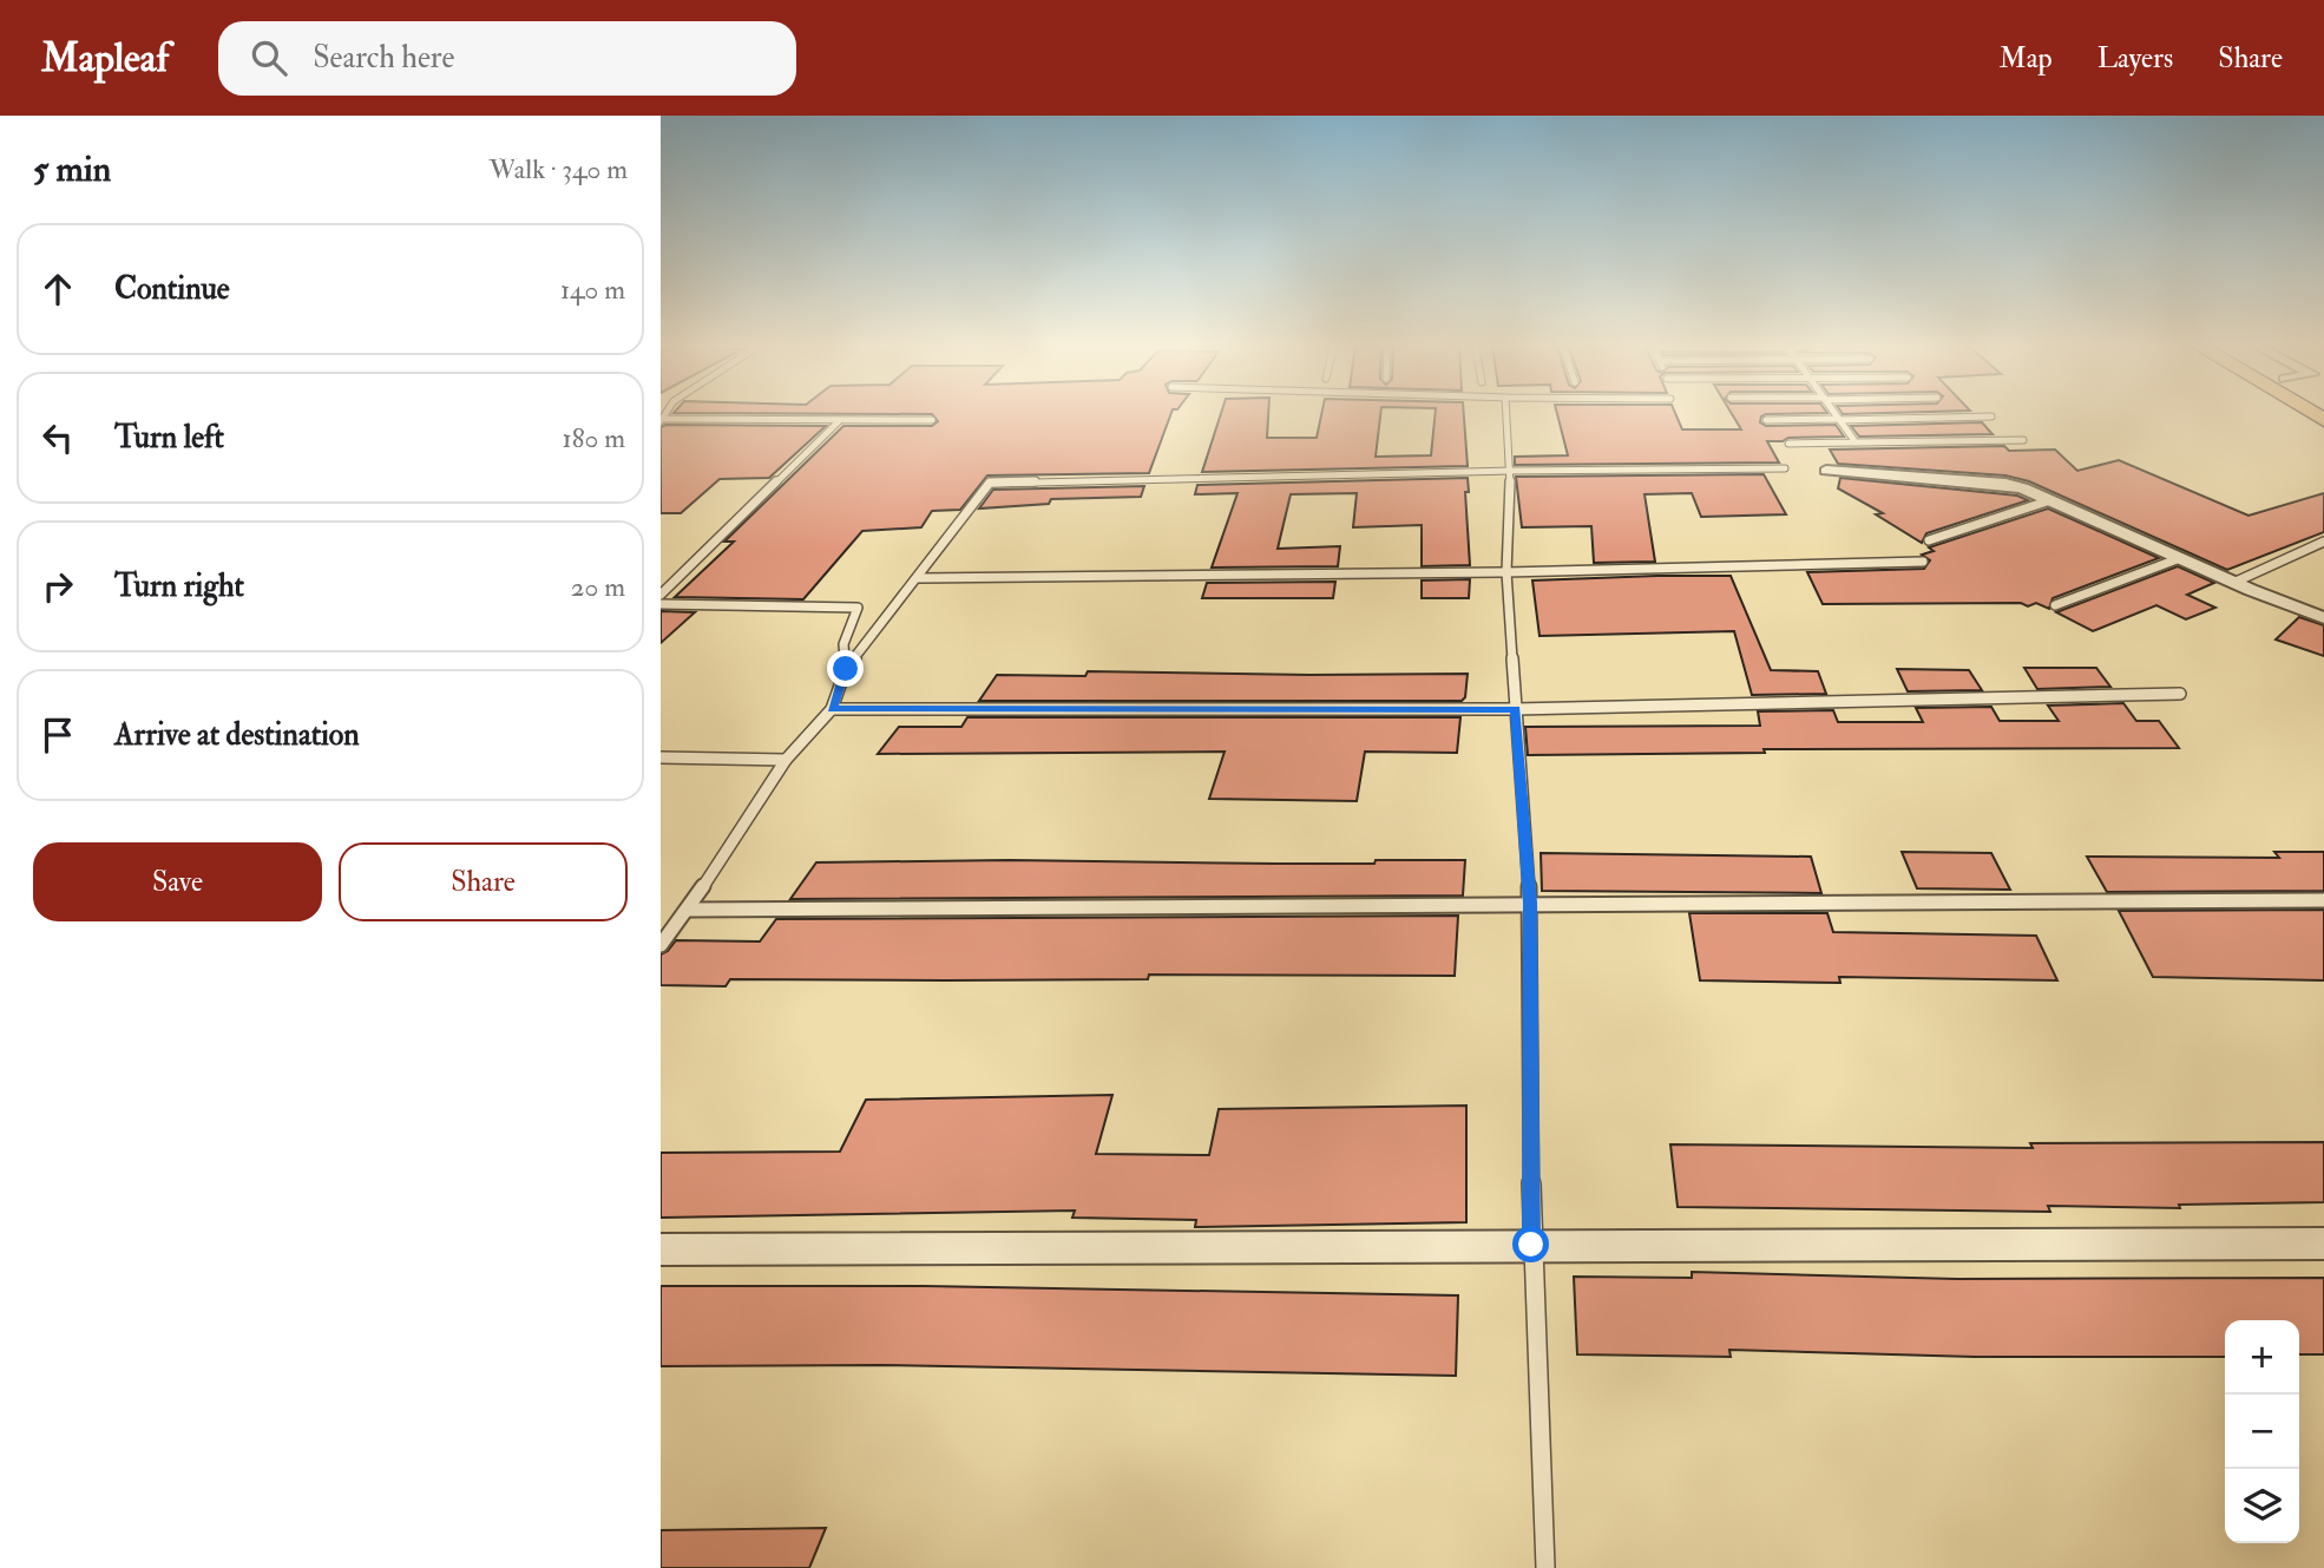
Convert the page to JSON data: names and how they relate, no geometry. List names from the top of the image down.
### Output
{
  "page": {
    "header": "Mapleaf",
    "search": "Search here",
    "nav": ["Map", "Layers", "Share"],
    "heading": ["5 min", "Walk · 340 m"],
    "list": [
      ["Continue", "140 m"],
      ["Turn left", "180 m"],
      ["Turn right", "20 m"],
      "Arrive at destination"
    ],
    "buttons": ["Save", "Share"],
    "map_buttons": ["+", "−"]
  }
}
